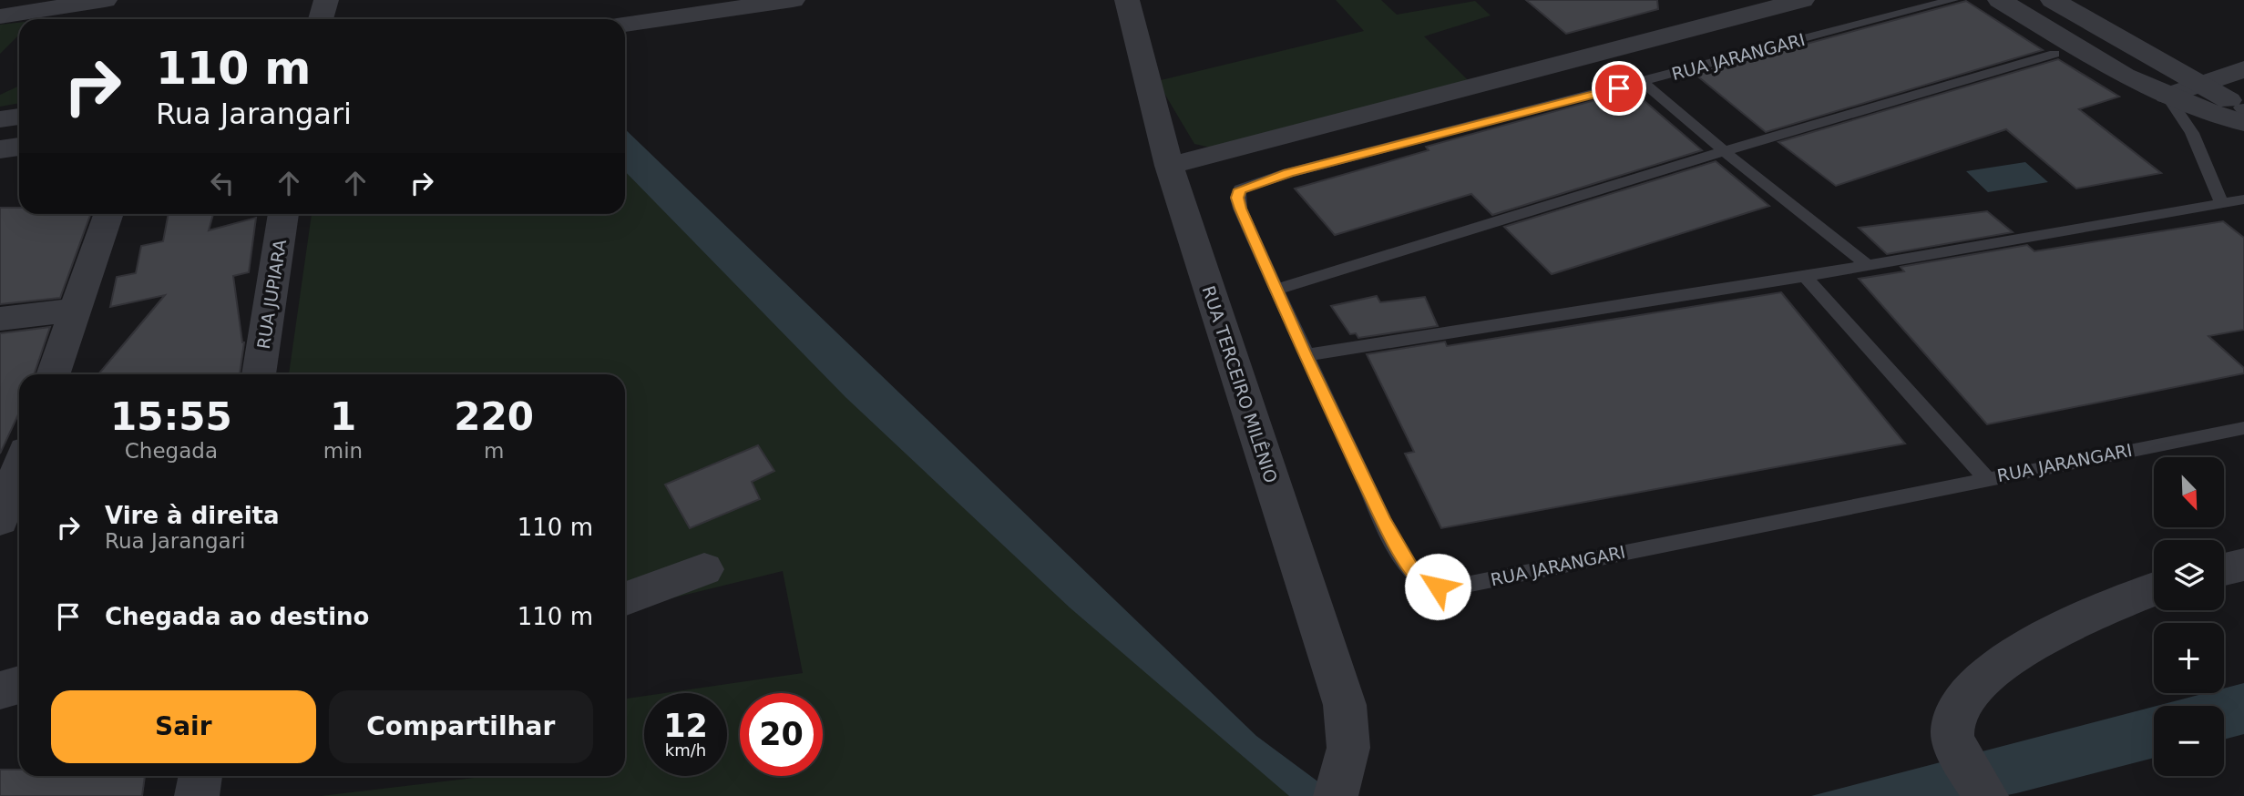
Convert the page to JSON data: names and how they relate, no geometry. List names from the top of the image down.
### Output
{
  "streets": {
    "street": ["RUA JUPIARA", "RUA TERCEIRO MILÊNIO"],
    "lane": ["RUA JARANGARI"]
  },
  "north": "bottom right",
  "page": {
    "turn": ["110 m", "Rua Jarangari"],
    "eta": [
      "15:55",
      "Chegada",
      "1",
      "min",
      "220",
      "m"
    ],
    "map_buttons": ["+", "−"],
    "list": [
      {
        "name": "Vire à direita",
        "note": "Rua Jarangari",
        "value": "110 m"
      },
      {
        "name": "Chegada ao destino",
        "value": "110 m"
      }
    ],
    "buttons": ["Sair", "Compartilhar"],
    "speed": "12 km/h",
    "limit": "20"
  }
}
